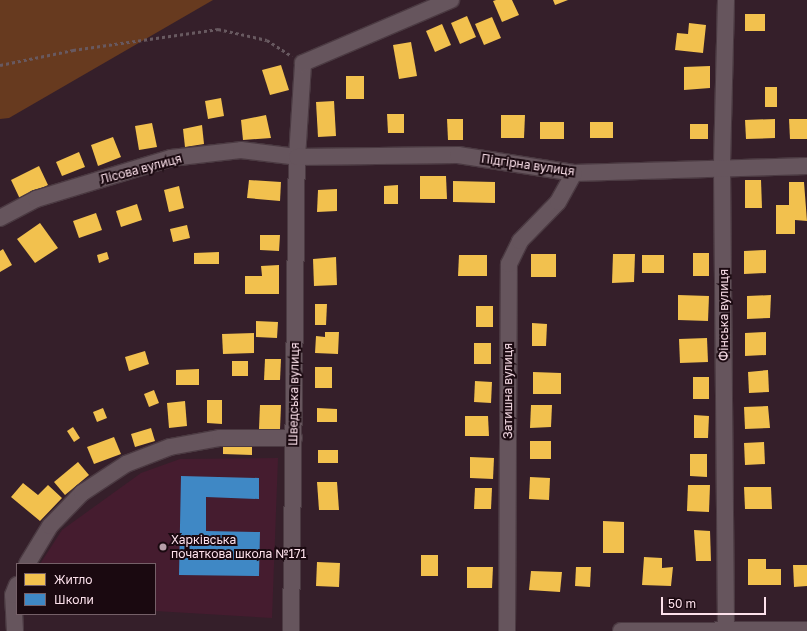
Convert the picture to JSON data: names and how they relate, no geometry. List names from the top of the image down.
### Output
{
  "streets": {
    "street": [
      "Підгірна вулиця",
      "Лісова вулиця",
      "Фінська вулиця",
      "Затишна вулиця",
      "Шведська вулиця"
    ]
  },
  "crossings": [
    ["Підгірна вулиця", "Лісова вулиця"],
    ["Підгірна вулиця", "Фінська вулиця"],
    ["Підгірна вулиця", "Затишна вулиця"],
    ["Підгірна вулиця", "Шведська вулиця"],
    ["Лісова вулиця", "Шведська вулиця"]
  ],
  "places": ["Харківська початкова школа №171"],
  "legend": ["Житло", "Школи"],
  "scale_bar": "50 m"
}
